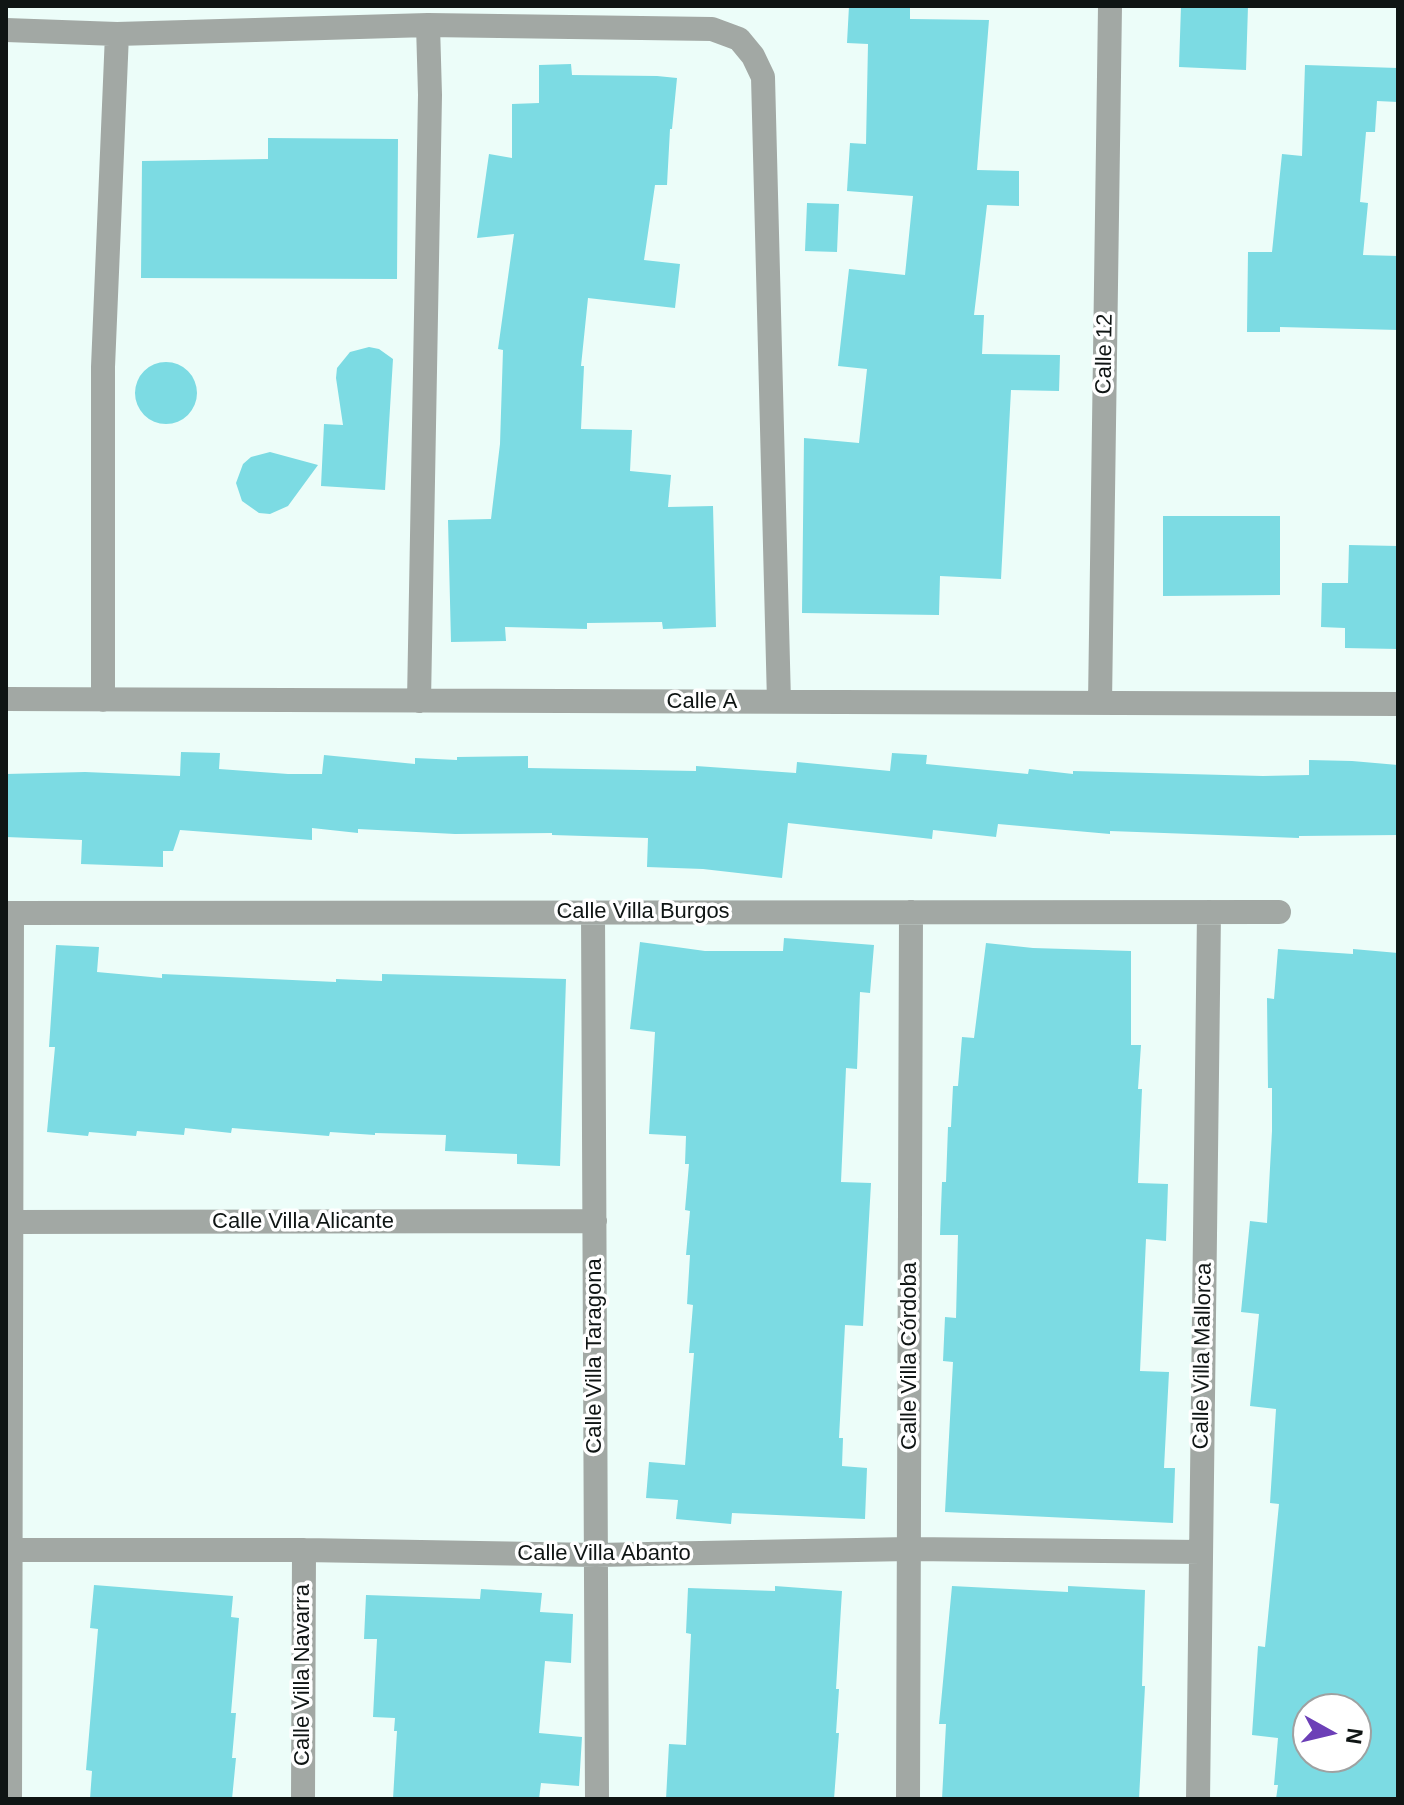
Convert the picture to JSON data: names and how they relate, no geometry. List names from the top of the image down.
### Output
{
  "streets": {
    "street": [
      "Calle 12",
      "Calle A",
      "Calle Villa Burgos",
      "Calle Villa Alicante",
      "Calle Villa Taragona",
      "Calle Villa Córdoba",
      "Calle Villa Mallorca",
      "Calle Villa Abanto",
      "Calle Villa Navarra"
    ]
  },
  "crossings": [
    ["Calle 12", "Calle A"],
    ["Calle Villa Burgos", "Calle Villa Taragona"],
    ["Calle Villa Burgos", "Calle Villa Córdoba"],
    ["Calle Villa Burgos", "Calle Villa Mallorca"],
    ["Calle Villa Alicante", "Calle Villa Taragona"],
    ["Calle Villa Taragona", "Calle Villa Abanto"],
    ["Calle Villa Córdoba", "Calle Villa Abanto"],
    ["Calle Villa Mallorca", "Calle Villa Abanto"],
    ["Calle Villa Abanto", "Calle Villa Navarra"]
  ],
  "north": "right"
}
